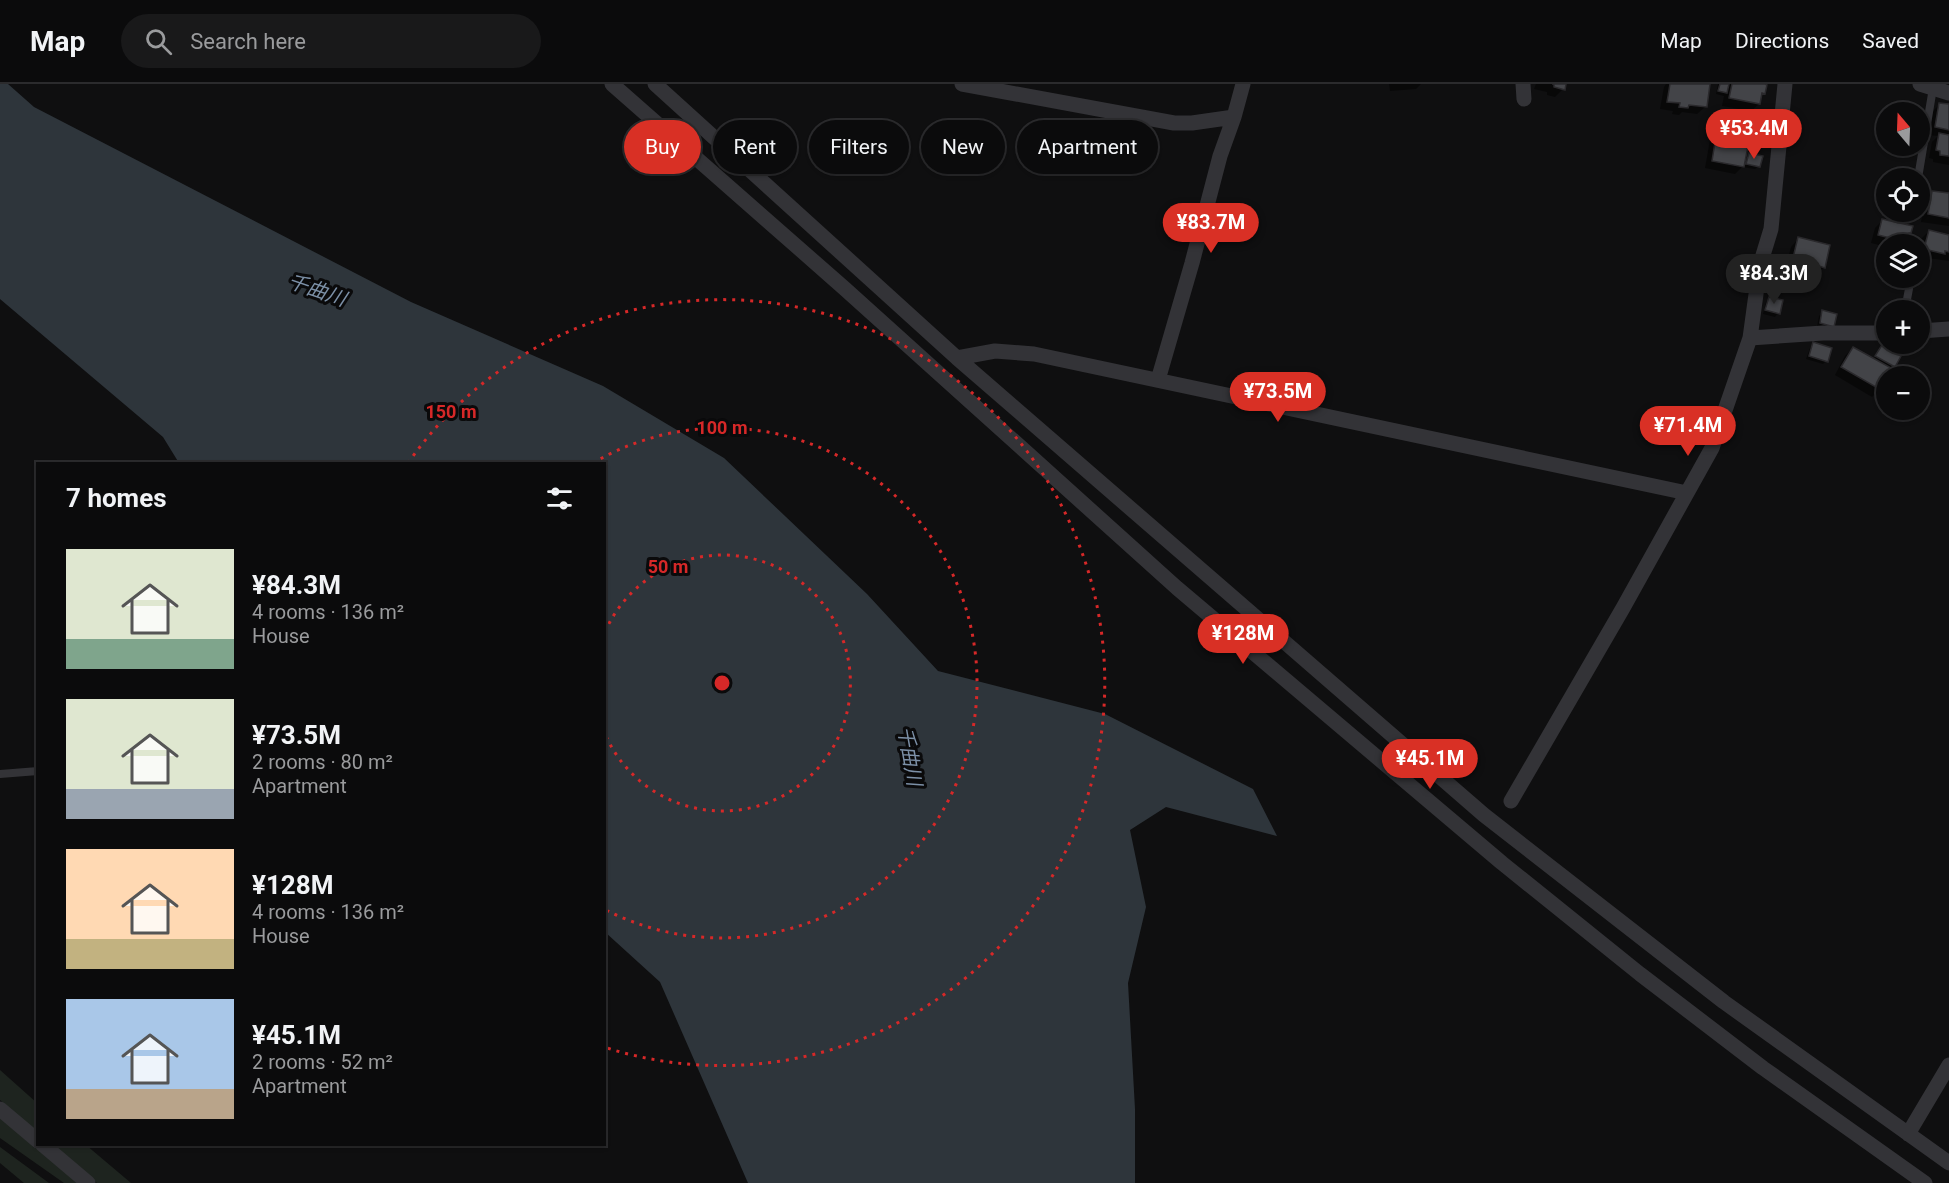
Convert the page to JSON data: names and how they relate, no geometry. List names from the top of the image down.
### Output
{
  "water": ["千曲川"],
  "north": "top",
  "page": {
    "header": "Map",
    "search": "Search here",
    "nav": ["Map", "Directions", "Saved"],
    "map_buttons": ["+", "−"],
    "price": [
      "¥53.4M",
      "¥83.7M",
      "¥84.3M",
      "¥73.5M",
      "¥71.4M",
      "¥128M",
      "¥45.1M"
    ],
    "chip": [
      "Buy",
      "Rent",
      "Filters",
      "New",
      "Apartment"
    ],
    "heading": "7 homes",
    "list": [
      {
        "name": "¥84.3M",
        "note": "4 rooms · 136 m² · House"
      },
      {
        "name": "¥73.5M",
        "note": "2 rooms · 80 m² · Apartment"
      },
      {
        "name": "¥128M",
        "note": "4 rooms · 136 m² · House"
      },
      {
        "name": "¥45.1M",
        "note": "2 rooms · 52 m² · Apartment"
      }
    ]
  },
  "rings": ["150 m", "100 m", "50 m"]
}
